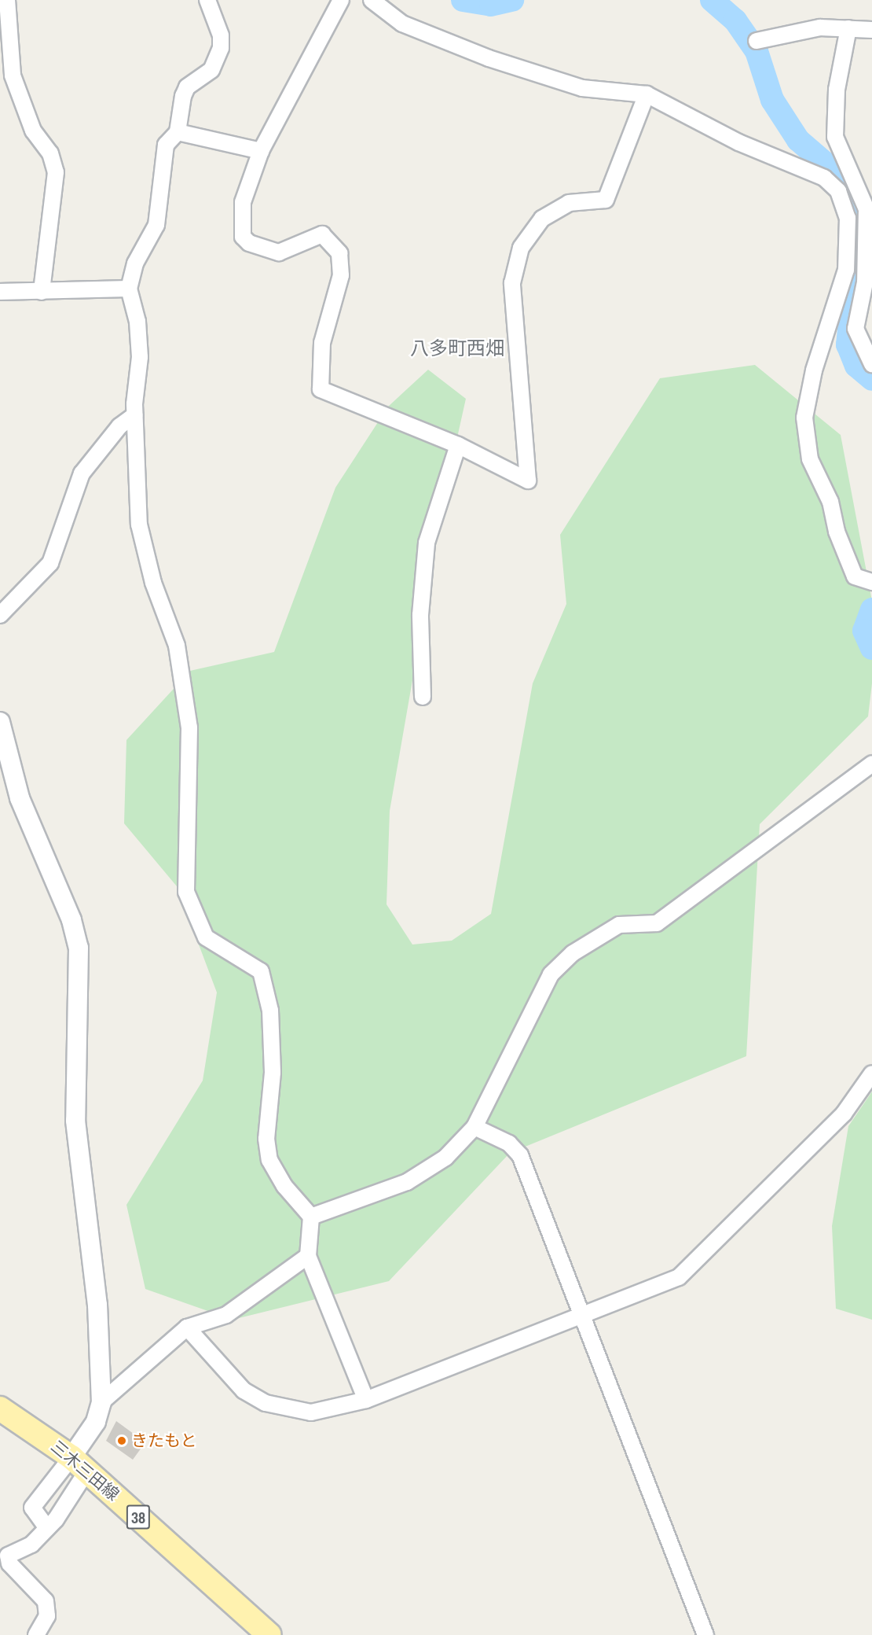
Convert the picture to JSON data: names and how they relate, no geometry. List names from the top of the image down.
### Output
{
  "streets": {
    "main road": ["三木三田線", "38"]
  },
  "districts": ["八多町西畑"],
  "places": ["きたもと"]
}
